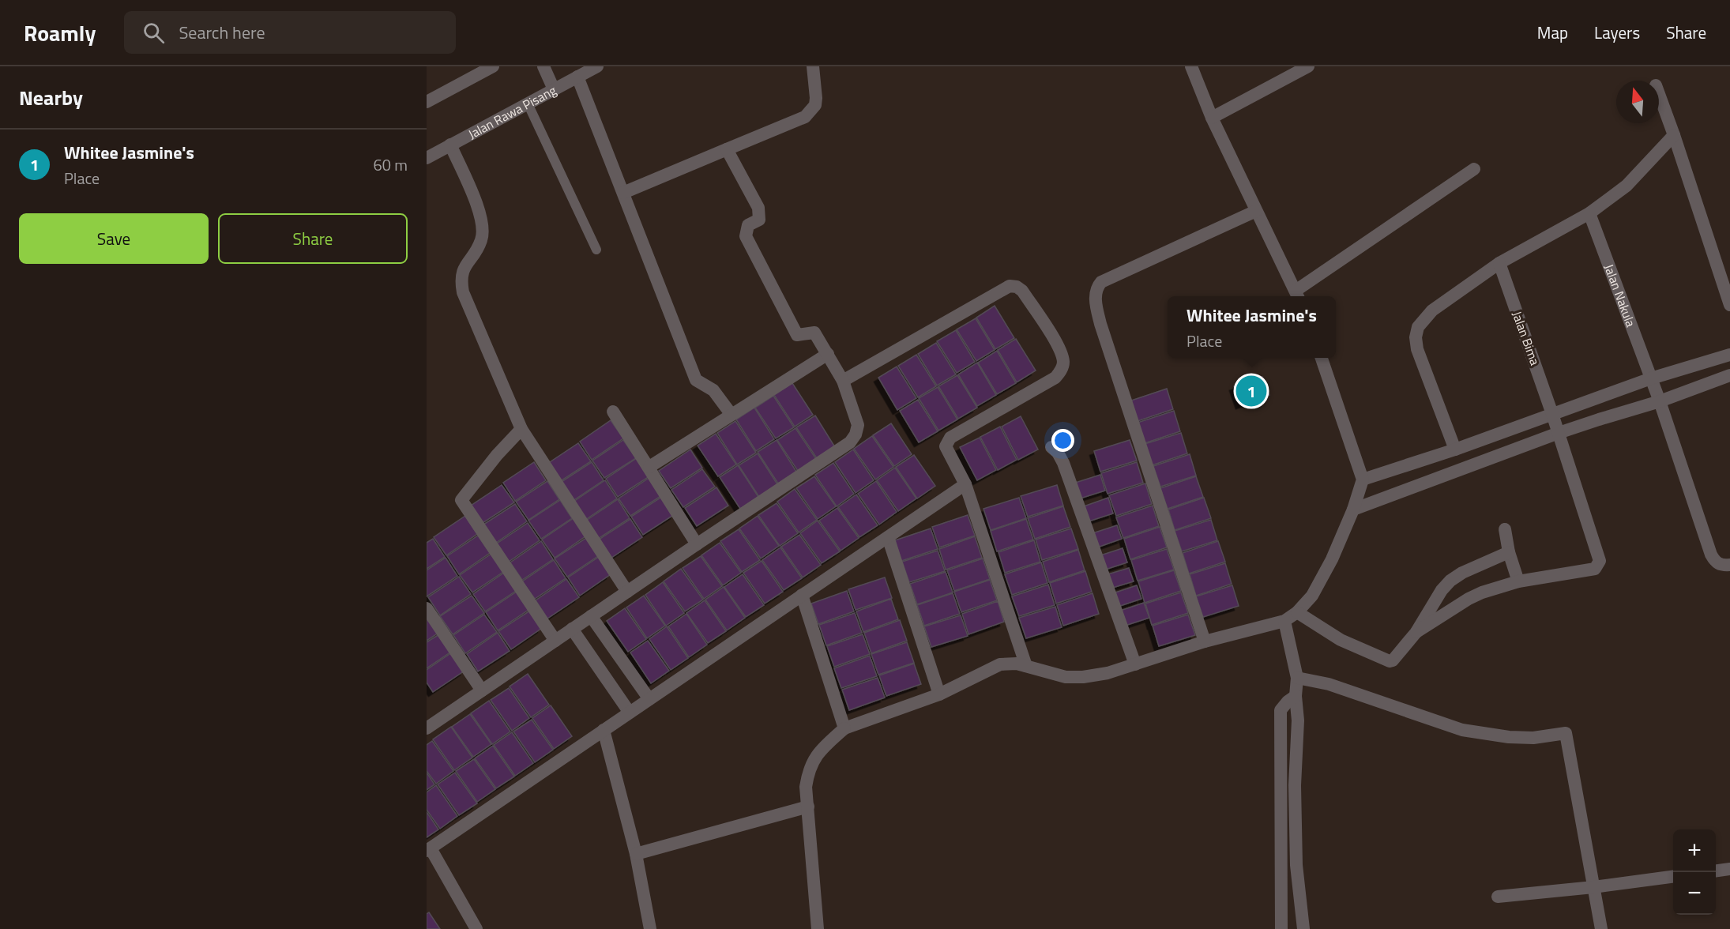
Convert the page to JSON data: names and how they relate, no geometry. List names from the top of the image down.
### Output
{
  "streets": {
    "street": ["Jalan Rawa Pisang", "Jalan Nakula", "Jalan Bima"]
  },
  "north": "top",
  "page": {
    "header": "Roamly",
    "search": "Search here",
    "nav": ["Map", "Layers", "Share"],
    "heading": "Nearby",
    "list": [
      {
        "mark": "1",
        "name": "Whitee Jasmine's",
        "note": "Place",
        "value": "60 m"
      }
    ],
    "buttons": ["Save", "Share"],
    "popup": ["Whitee Jasmine's", "Place"],
    "pins": "1",
    "map_buttons": ["+", "−"]
  }
}
